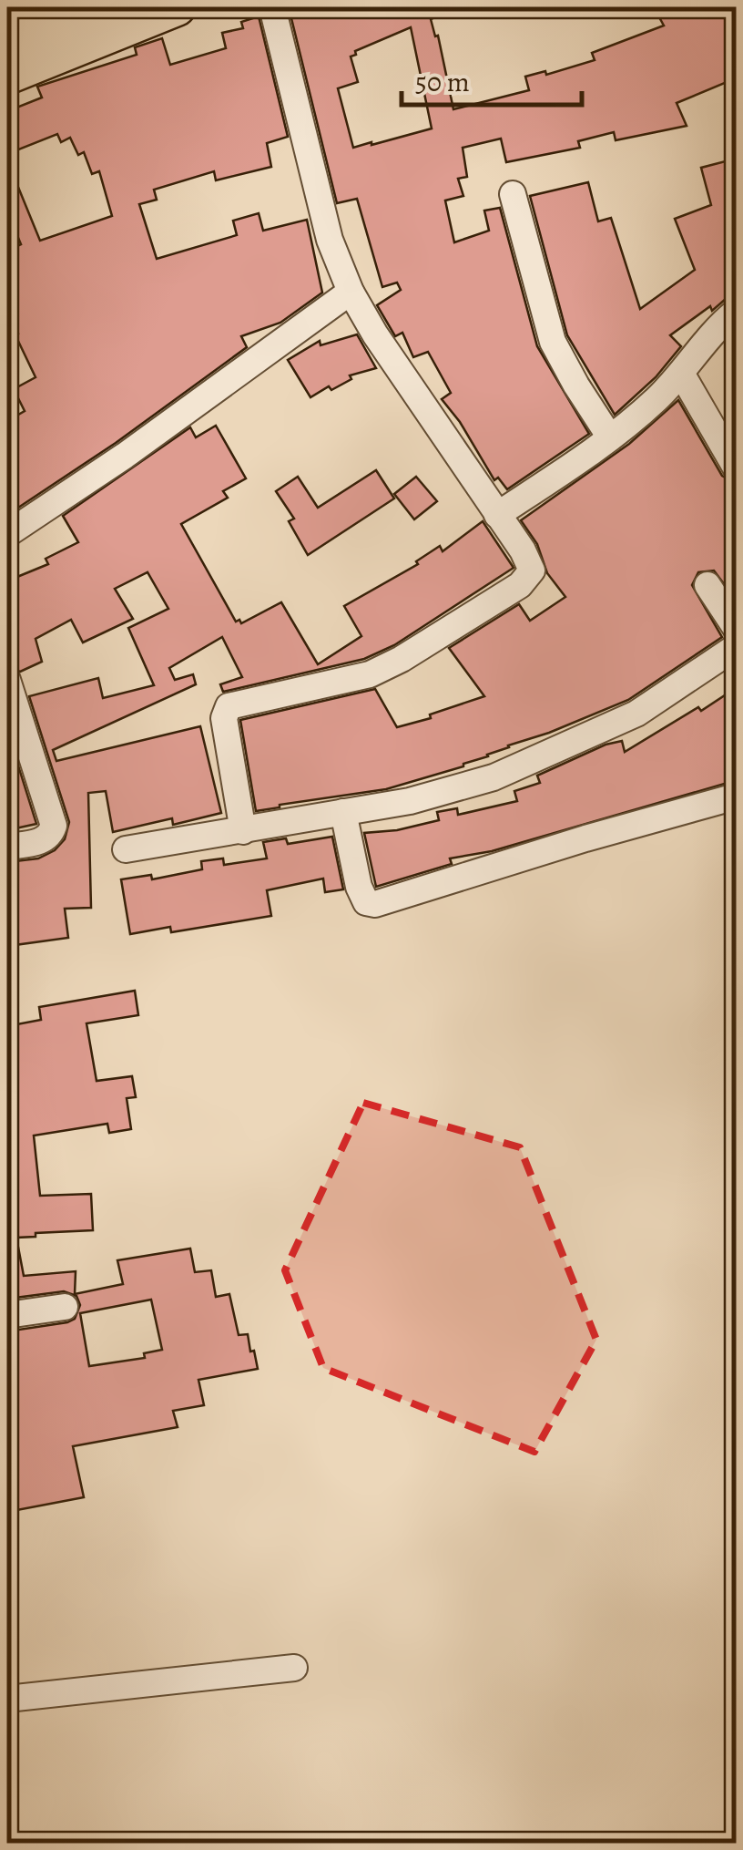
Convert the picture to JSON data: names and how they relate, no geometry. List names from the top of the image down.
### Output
{
  "scale_bar": "50 m"
}
